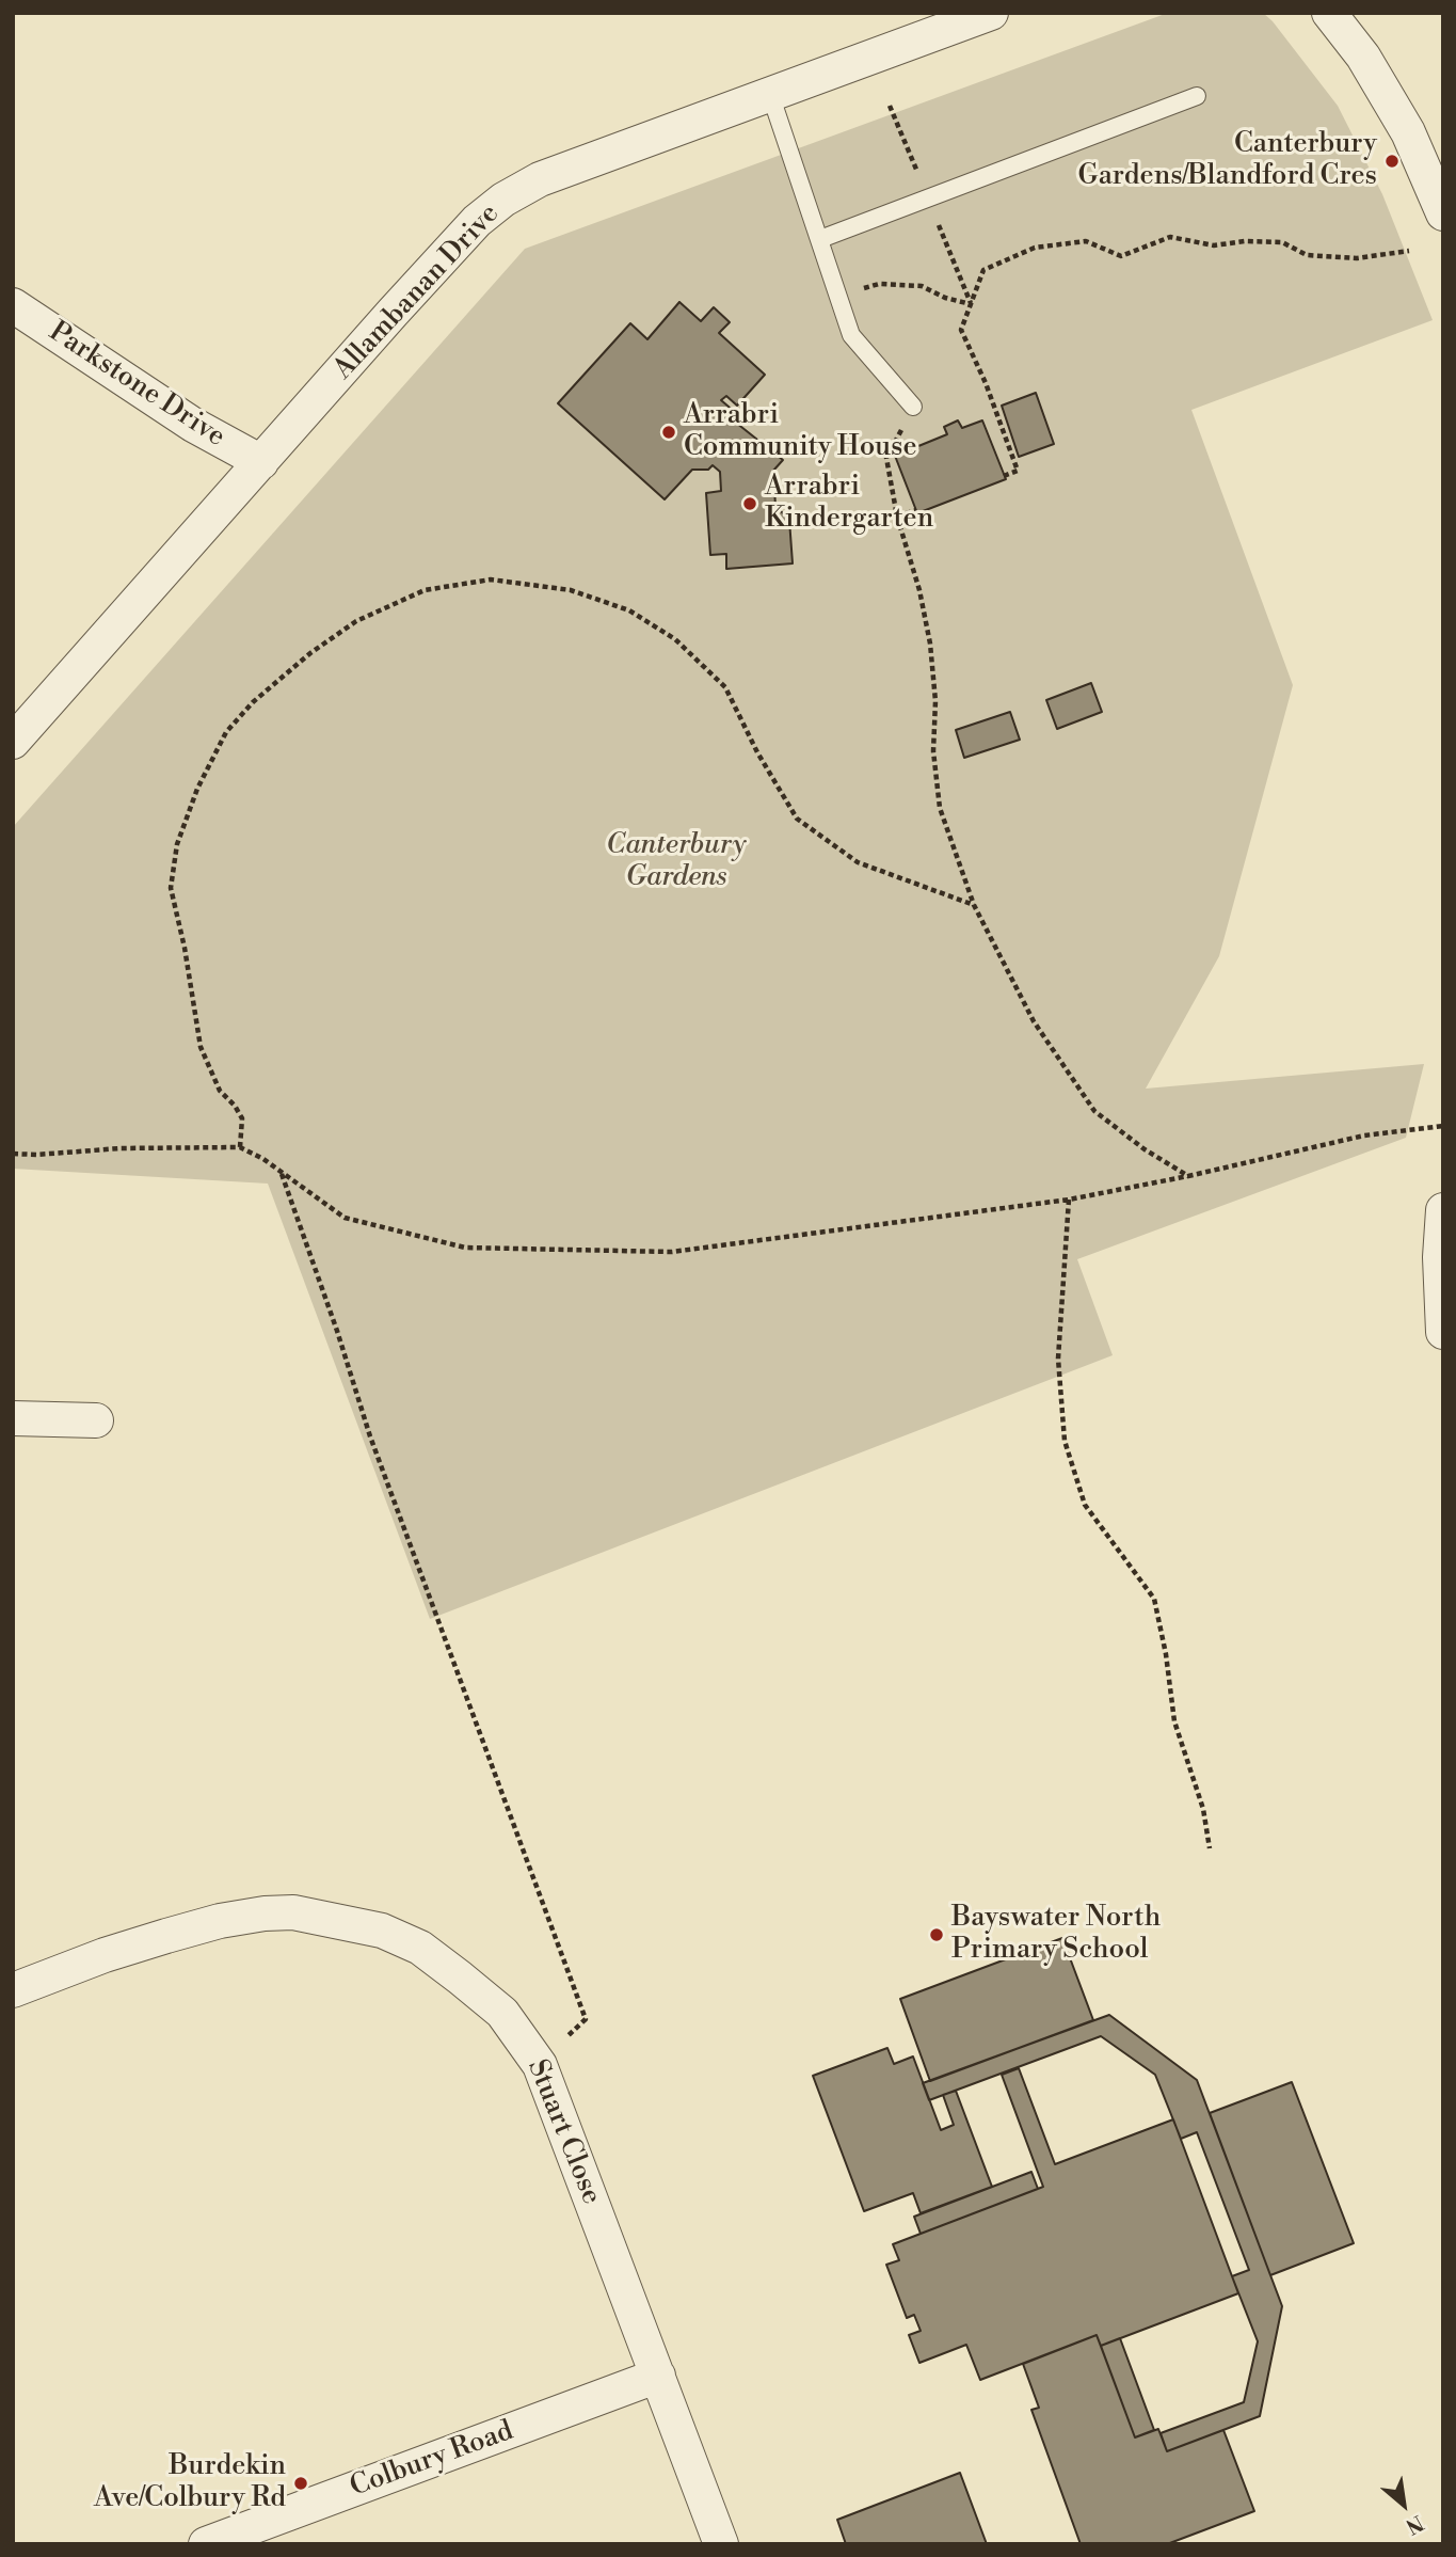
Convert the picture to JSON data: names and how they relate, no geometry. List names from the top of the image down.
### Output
{
  "streets": {
    "street": [
      "Allambanan Drive",
      "Parkstone Drive",
      "Stuart Close",
      "Colbury Road"
    ]
  },
  "crossings": [
    ["Allambanan Drive", "Parkstone Drive"],
    ["Stuart Close", "Colbury Road"]
  ],
  "parks": ["Canterbury Gardens"],
  "places": [
    "Canterbury Gardens/Blandford Cres",
    "Arrabri Community House",
    "Arrabri Kindergarten",
    "Bayswater North Primary School",
    "Burdekin Ave/Colbury Rd"
  ],
  "north": "bottom right"
}
